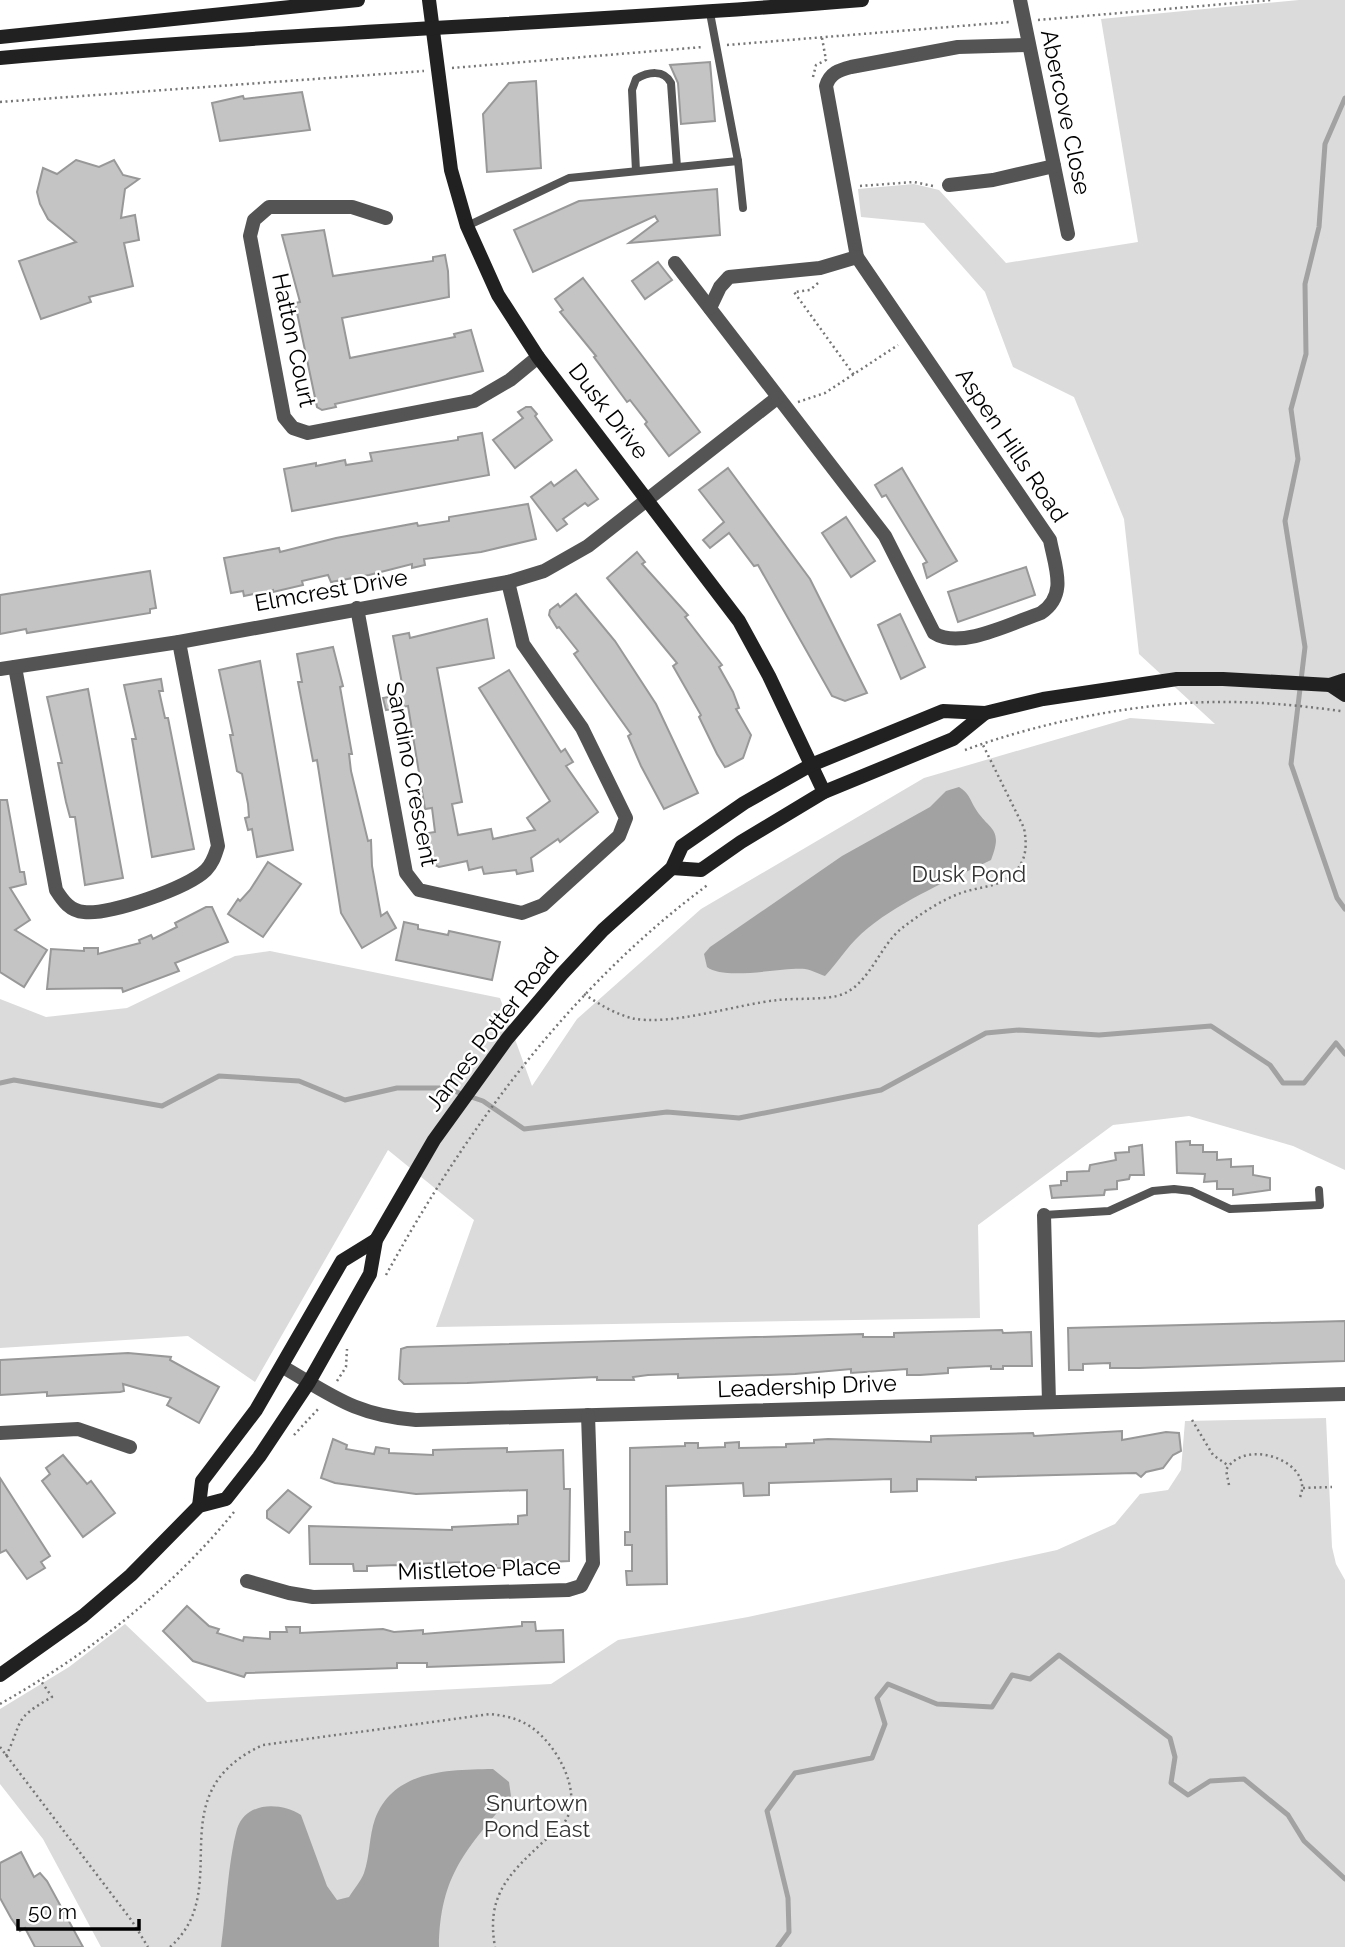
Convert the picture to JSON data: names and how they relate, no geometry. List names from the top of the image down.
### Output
{
  "streets": {
    "main road": ["Dusk Drive", "James Potter Road"],
    "street": [
      "Abercove Close",
      "Hatton Court",
      "Aspen Hills Road",
      "Elmcrest Drive",
      "Sandino Crescent",
      "Leadership Drive",
      "Mistletoe Place"
    ]
  },
  "crossings": [
    ["Hatton Court", "Dusk Drive"],
    ["Dusk Drive", "Elmcrest Drive"],
    ["Dusk Drive", "James Potter Road"],
    ["Aspen Hills Road", "Elmcrest Drive"],
    ["Elmcrest Drive", "Sandino Crescent"],
    ["James Potter Road", "Leadership Drive"],
    ["Leadership Drive", "Mistletoe Place"]
  ],
  "parks": ["Dusk Pond", "Snurtown Pond East"],
  "scale_bar": "50 m"
}
